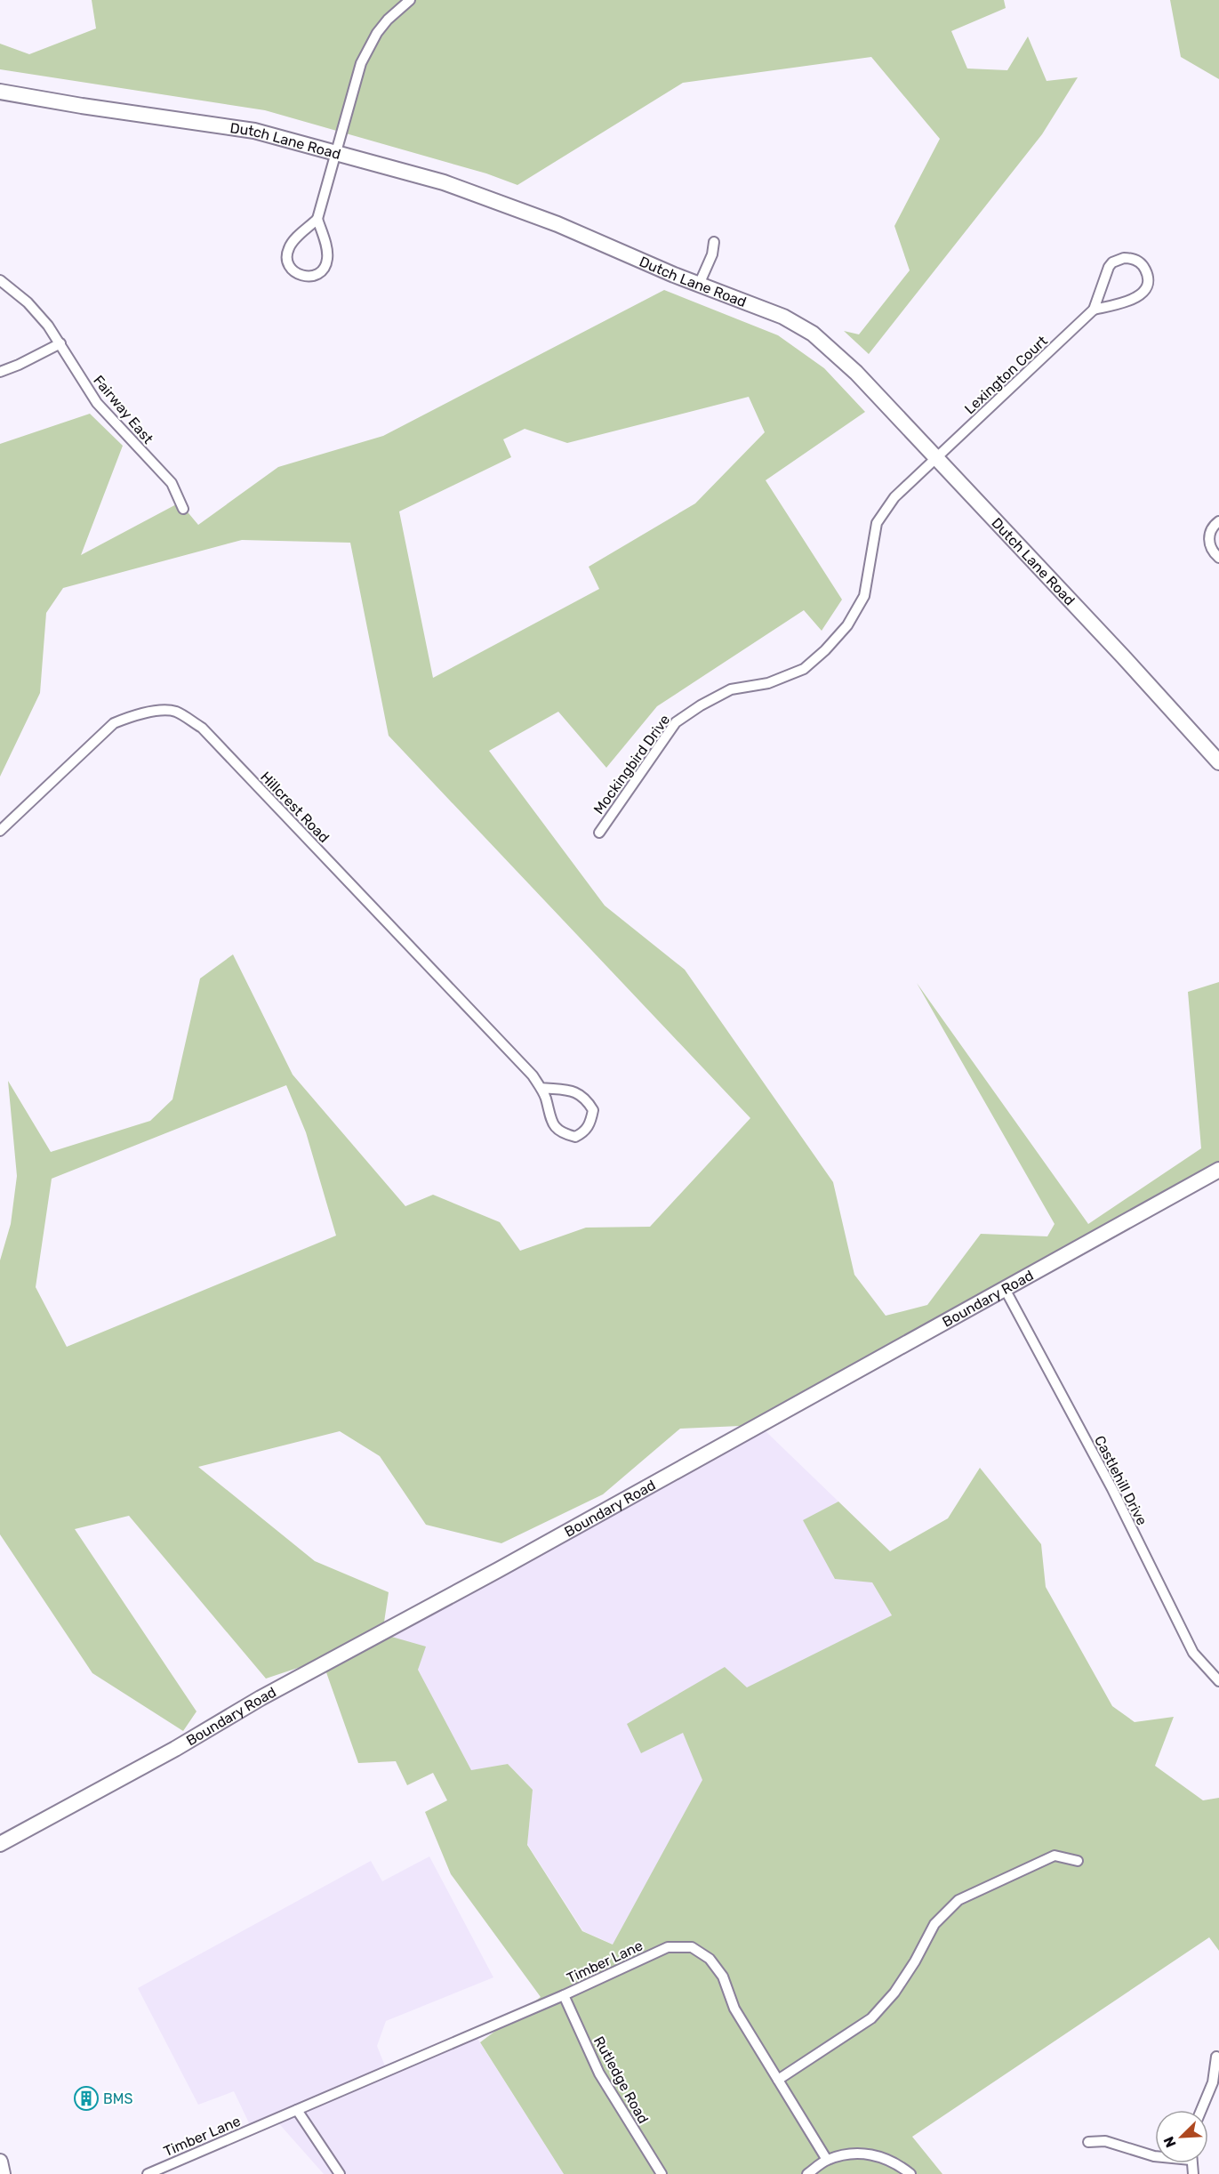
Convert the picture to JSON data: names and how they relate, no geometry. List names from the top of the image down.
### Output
{
  "streets": {
    "street": [
      "Dutch Lane Road",
      "Lexington Court",
      "Fairway East",
      "Mockingbird Drive",
      "Hillcrest Road",
      "Boundary Road",
      "Castlehill Drive",
      "Timber Lane",
      "Rutledge Road"
    ]
  },
  "crossings": [
    ["Dutch Lane Road", "Lexington Court"],
    ["Dutch Lane Road", "Mockingbird Drive"],
    ["Lexington Court", "Mockingbird Drive"],
    ["Boundary Road", "Castlehill Drive"],
    ["Timber Lane", "Rutledge Road"]
  ],
  "places": {
    "building": ["BMS"]
  },
  "north": "bottom left"
}
